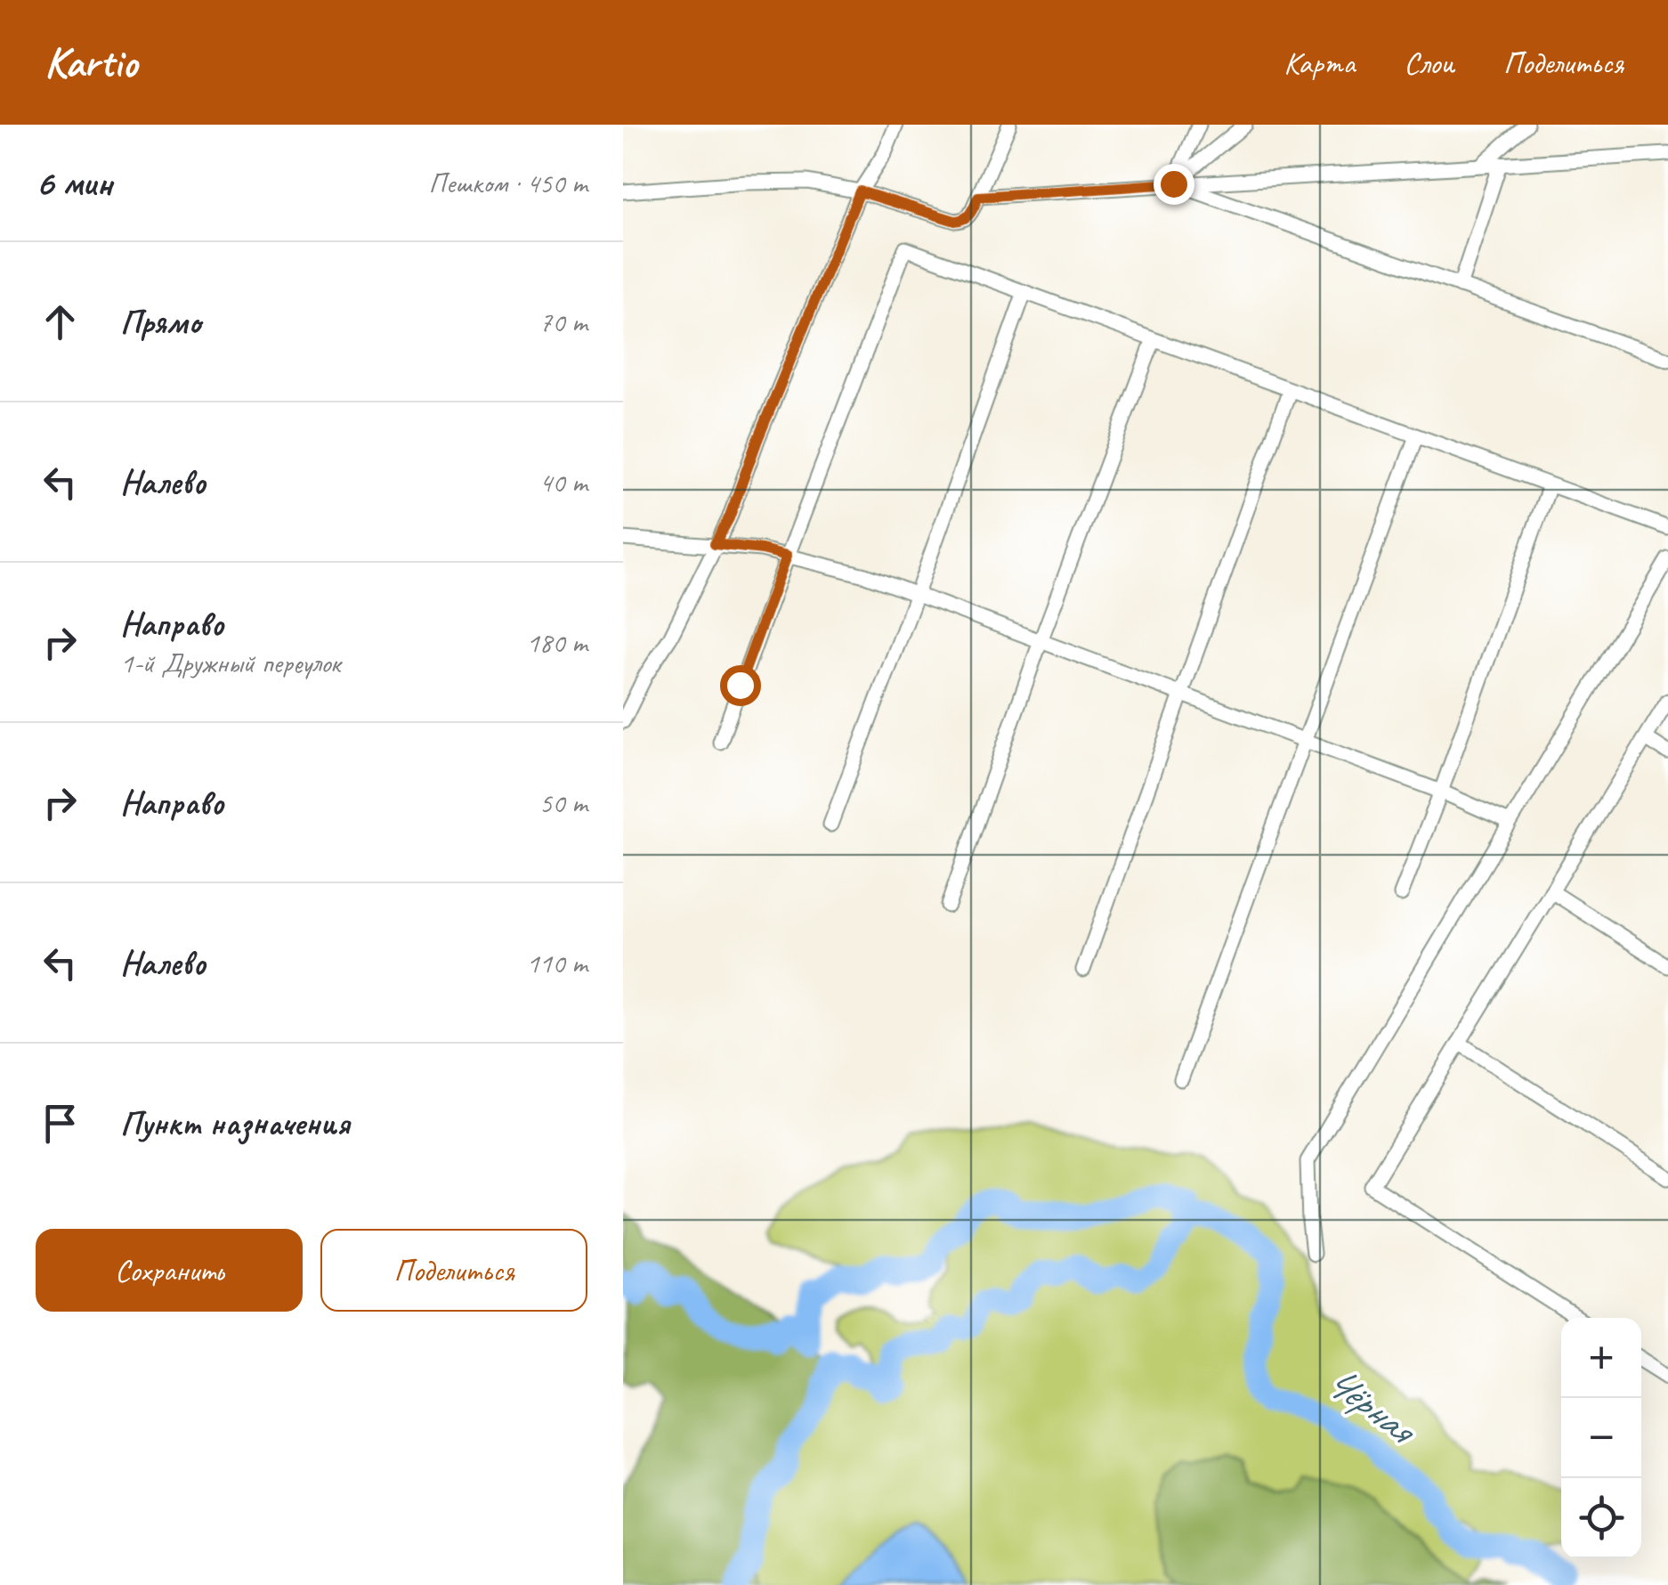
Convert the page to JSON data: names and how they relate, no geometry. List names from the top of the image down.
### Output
{
  "water": ["Чёрная"],
  "page": {
    "header": "Kartio",
    "nav": ["Карта", "Слои", "Поделиться"],
    "heading": ["6 мин", "Пешком · 450 m"],
    "list": [
      ["Прямо", "70 m"],
      ["Налево", "40 m"],
      ["Направо", "1-й Дружный переулок", "180 m"],
      ["Направо", "50 m"],
      ["Налево", "110 m"],
      "Пункт назначения"
    ],
    "buttons": ["Сохранить", "Поделиться"],
    "map_buttons": ["+", "−"]
  }
}
